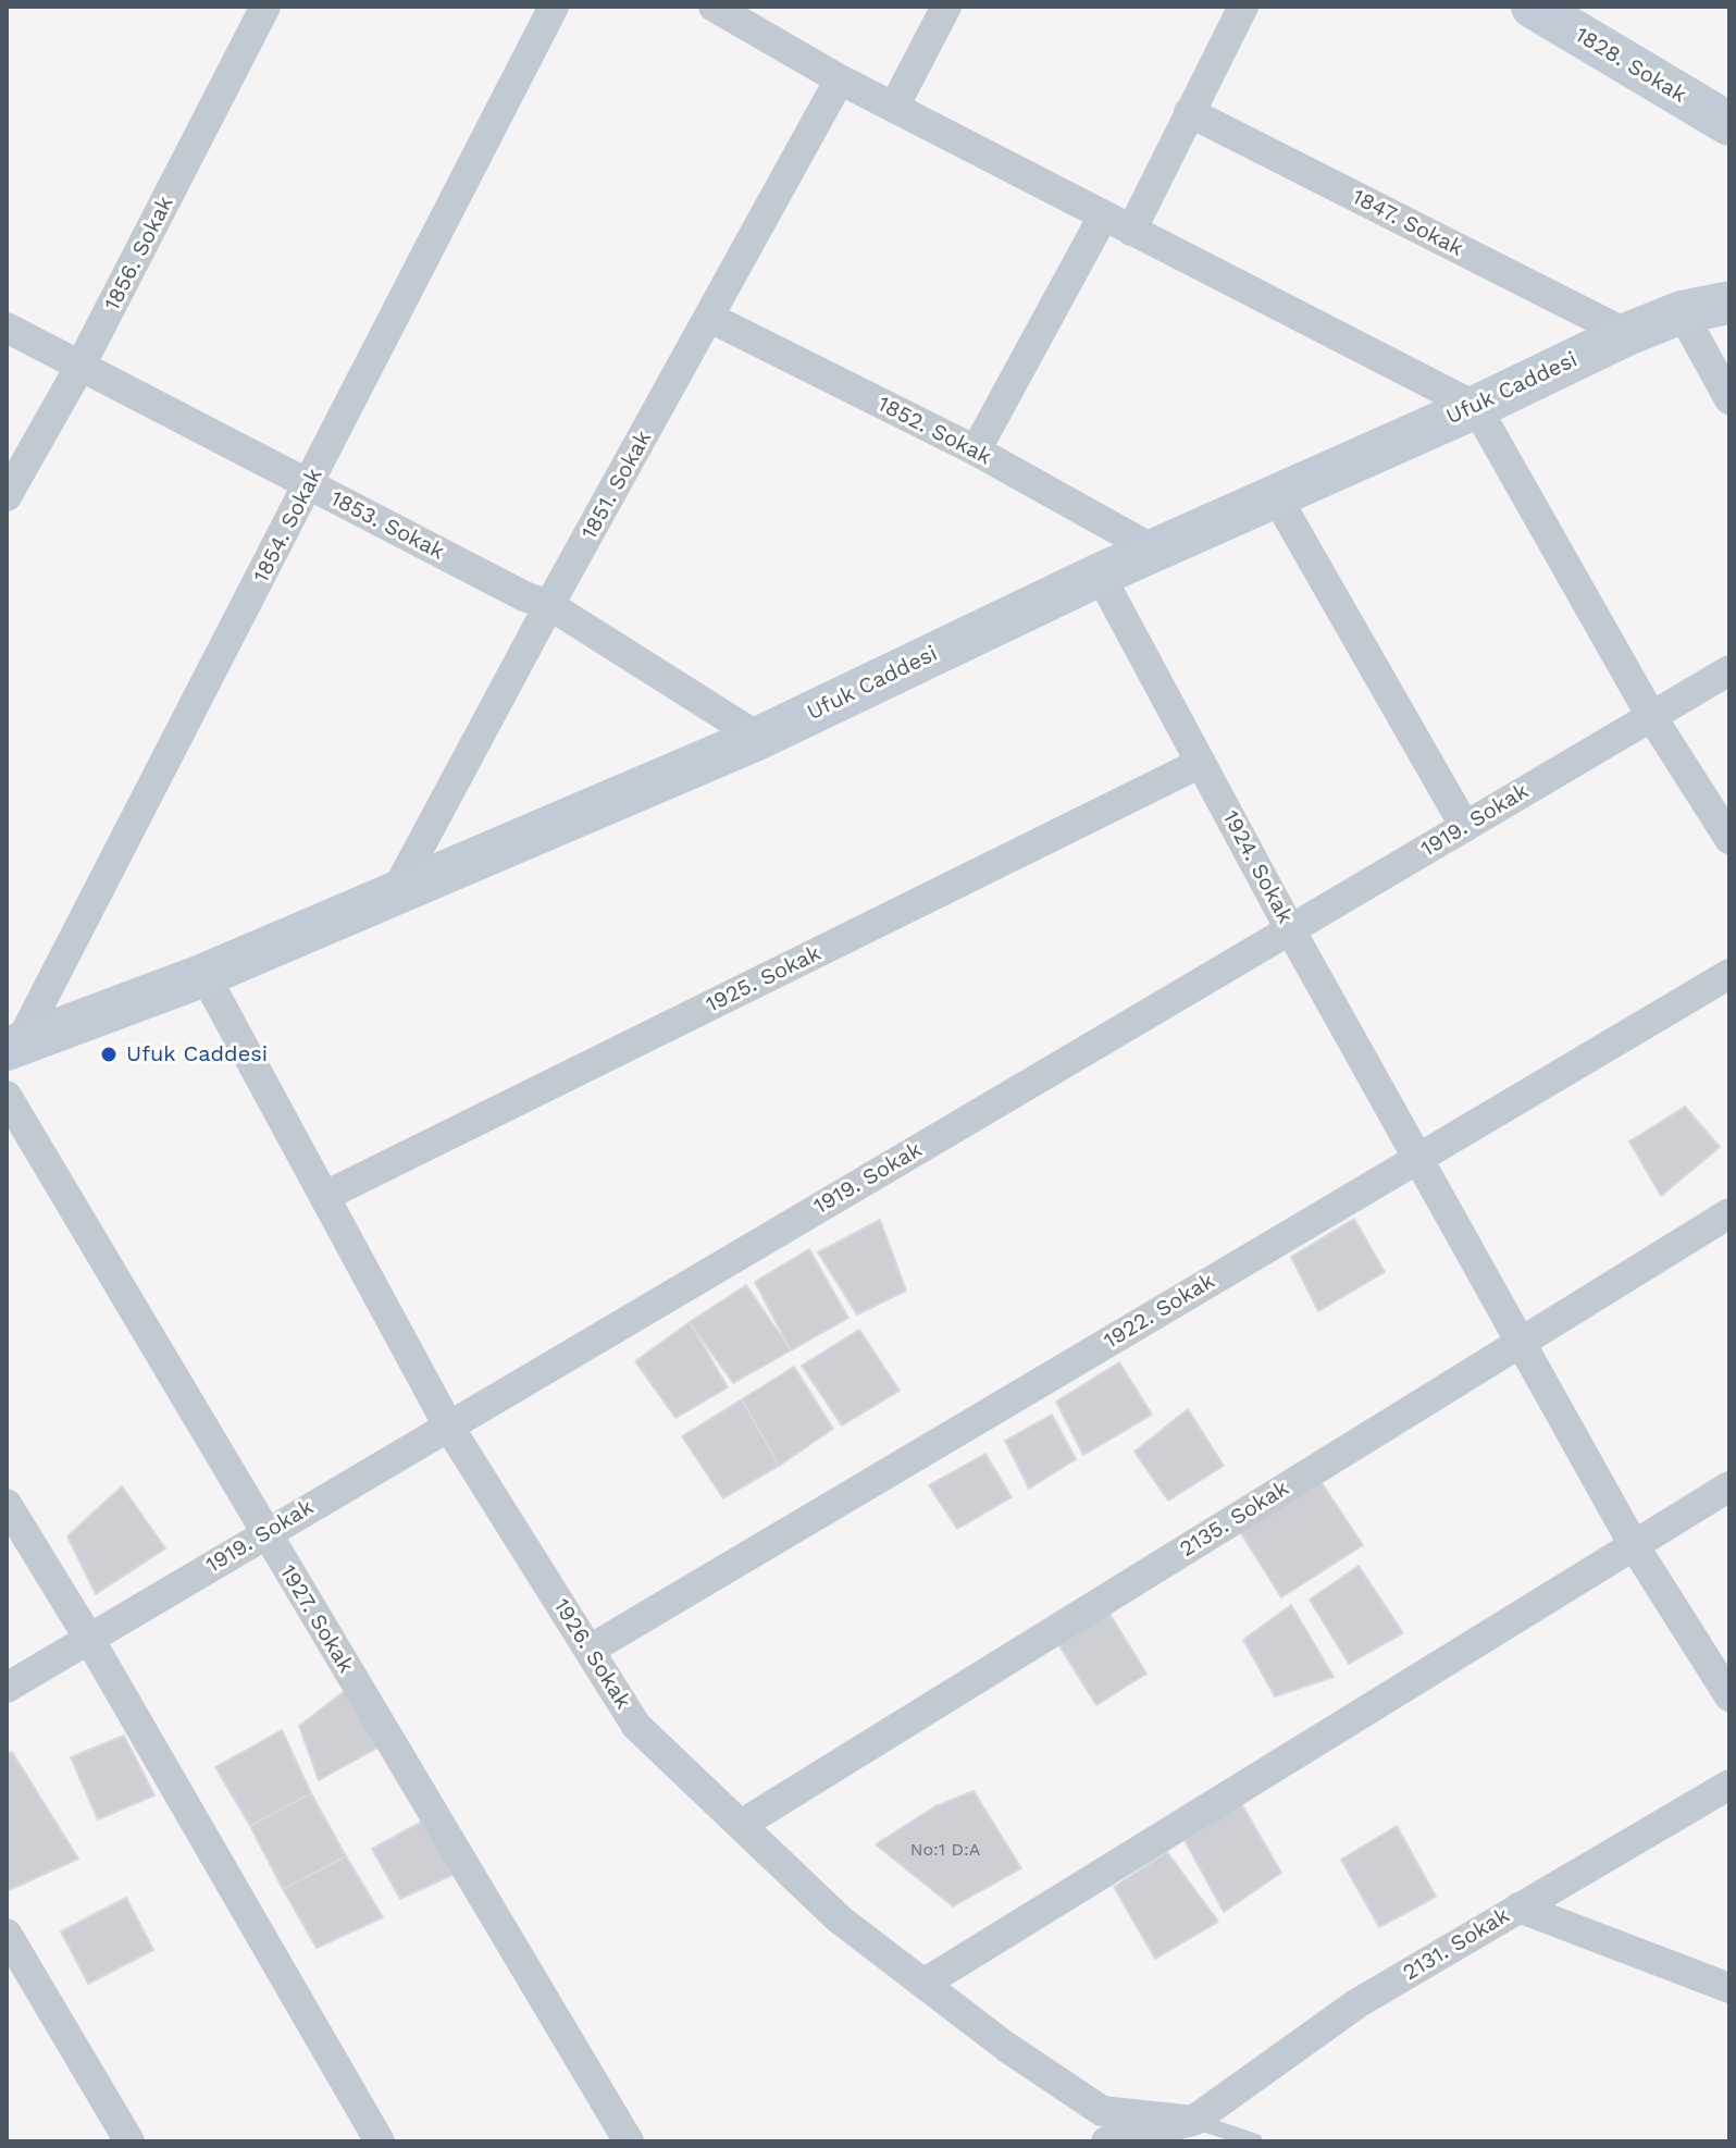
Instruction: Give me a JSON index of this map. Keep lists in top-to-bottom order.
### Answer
{
  "streets": {
    "main road": ["1828. Sokak", "Ufuk Caddesi"],
    "street": [
      "1847. Sokak",
      "1856. Sokak",
      "1852. Sokak",
      "1851. Sokak",
      "1854. Sokak",
      "1853. Sokak",
      "1919. Sokak",
      "1924. Sokak",
      "1925. Sokak",
      "1922. Sokak",
      "2135. Sokak",
      "1927. Sokak",
      "1926. Sokak",
      "2131. Sokak"
    ]
  },
  "crossings": [
    ["1847. Sokak", "Ufuk Caddesi"],
    ["1856. Sokak", "1853. Sokak"],
    ["Ufuk Caddesi", "1852. Sokak"],
    ["Ufuk Caddesi", "1851. Sokak"],
    ["Ufuk Caddesi", "1854. Sokak"],
    ["Ufuk Caddesi", "1853. Sokak"],
    ["Ufuk Caddesi", "1924. Sokak"],
    ["Ufuk Caddesi", "1926. Sokak"],
    ["1852. Sokak", "1851. Sokak"],
    ["1851. Sokak", "1853. Sokak"],
    ["1854. Sokak", "1853. Sokak"],
    ["1919. Sokak", "1924. Sokak"],
    ["1919. Sokak", "1927. Sokak"],
    ["1919. Sokak", "1926. Sokak"],
    ["1924. Sokak", "1925. Sokak"],
    ["1924. Sokak", "1922. Sokak"],
    ["1924. Sokak", "2135. Sokak"],
    ["1925. Sokak", "1926. Sokak"],
    ["1922. Sokak", "1926. Sokak"],
    ["2135. Sokak", "1926. Sokak"],
    ["1926. Sokak", "2131. Sokak"]
  ],
  "places": ["Ufuk Caddesi"],
  "house_numbers": ["No:1 D:A"]
}
